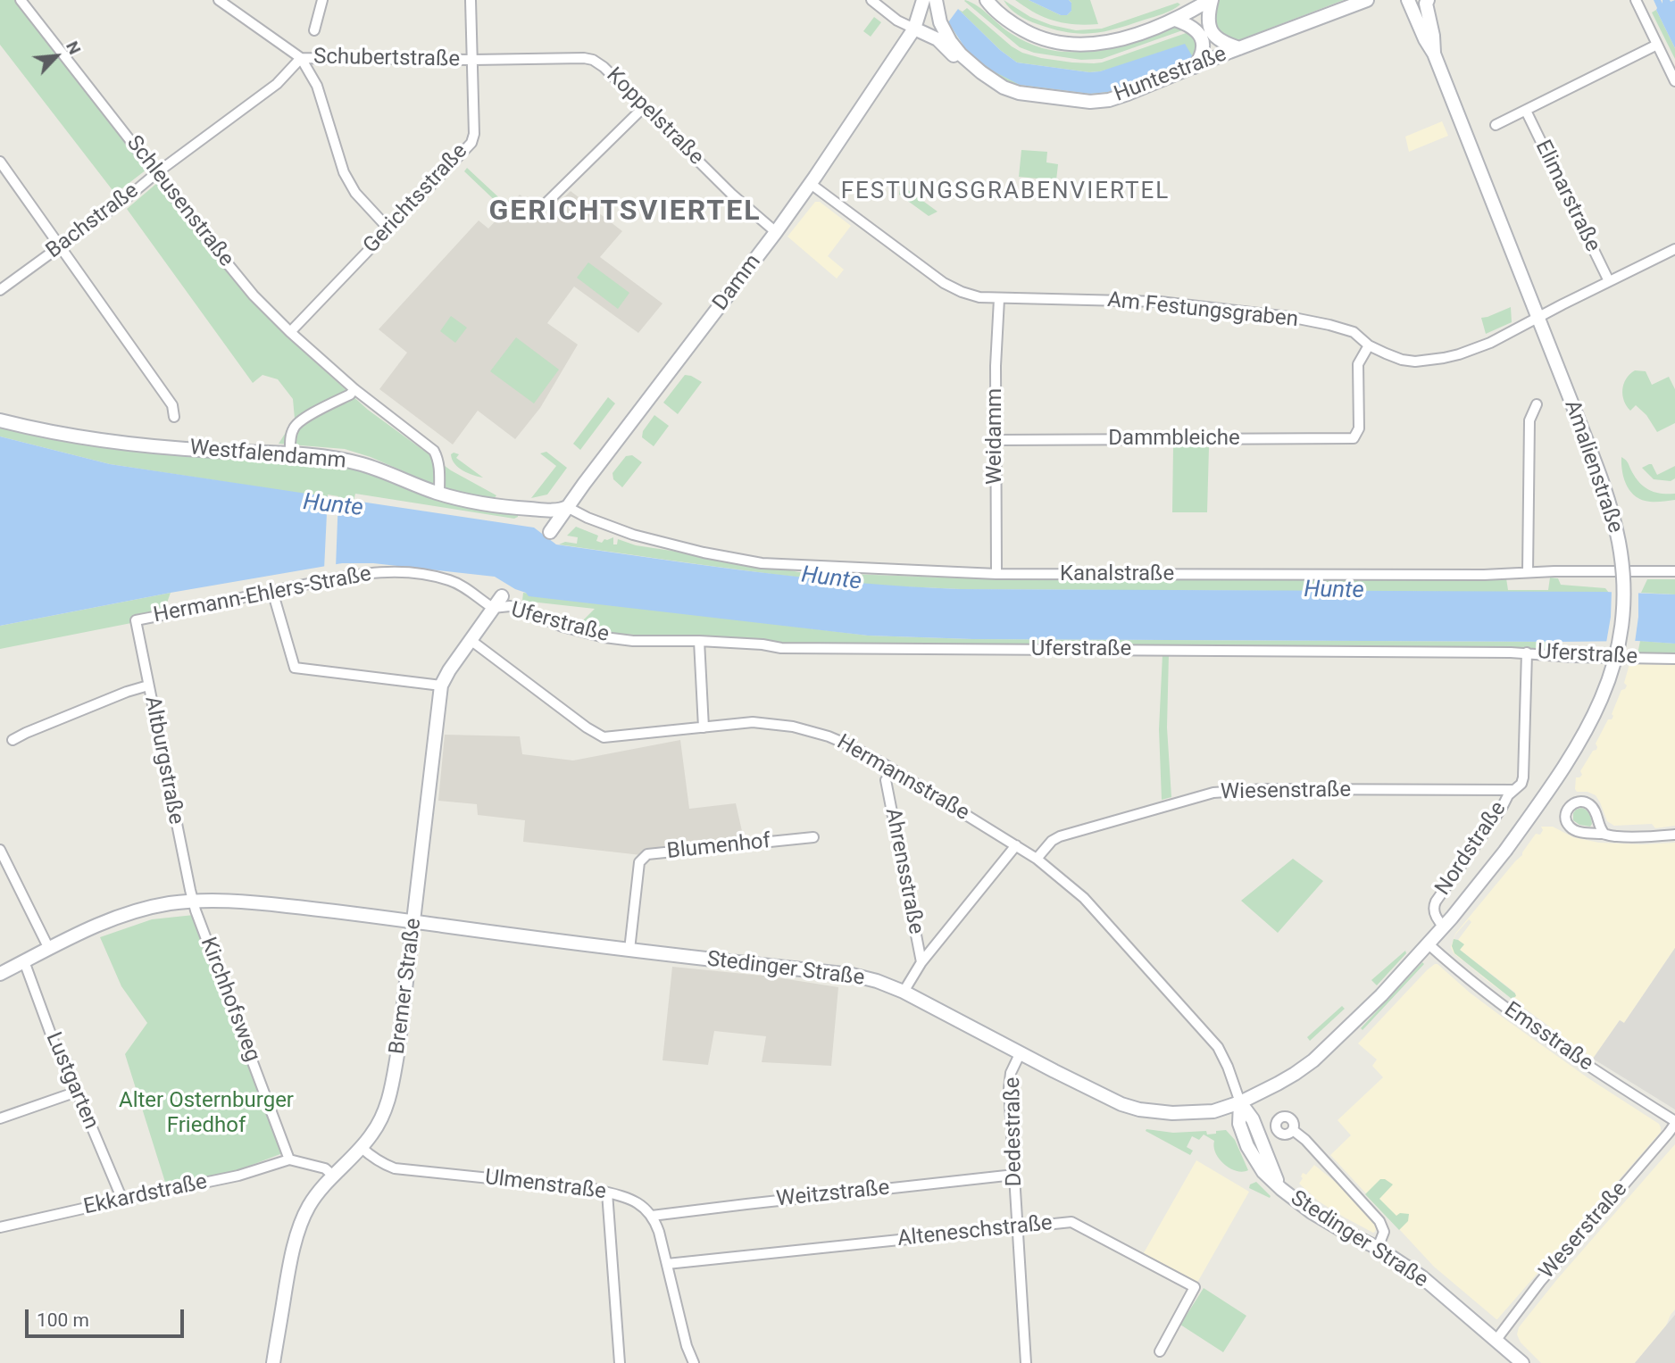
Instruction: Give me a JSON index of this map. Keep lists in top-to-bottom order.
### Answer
{
  "streets": {
    "street": [
      "Schubertstraße",
      "Huntestraße",
      "Koppelstraße",
      "Elimarstraße",
      "Gerichtsstraße",
      "Schleusenstraße",
      "Bachstraße",
      "Damm",
      "Am Festungsgraben",
      "Weidamm",
      "Dammbleiche",
      "Westfalendamm",
      "Amalienstraße",
      "Kanalstraße",
      "Hermann-Ehlers-Straße",
      "Uferstraße",
      "Altburgstraße",
      "Hermannstraße",
      "Wiesenstraße",
      "Blumenhof",
      "Nordstraße",
      "Ahrensstraße",
      "Stedinger Straße",
      "Bremer Straße",
      "Kirchhofsweg",
      "Emsstraße",
      "Lustgarten",
      "Dedestraße",
      "Ulmenstraße",
      "Weitzstraße",
      "Ekkardstraße",
      "Weserstraße",
      "Alteneschstraße"
    ]
  },
  "crossings": [
    ["Schubertstraße", "Koppelstraße"],
    ["Schubertstraße", "Gerichtsstraße"],
    ["Schubertstraße", "Bachstraße"],
    ["Huntestraße", "Damm"],
    ["Koppelstraße", "Gerichtsstraße"],
    ["Koppelstraße", "Damm"],
    ["Elimarstraße", "Am Festungsgraben"],
    ["Gerichtsstraße", "Schleusenstraße"],
    ["Schleusenstraße", "Bachstraße"],
    ["Schleusenstraße", "Westfalendamm"],
    ["Damm", "Am Festungsgraben"],
    ["Damm", "Westfalendamm"],
    ["Damm", "Kanalstraße"],
    ["Am Festungsgraben", "Weidamm"],
    ["Am Festungsgraben", "Dammbleiche"],
    ["Am Festungsgraben", "Amalienstraße"],
    ["Weidamm", "Dammbleiche"],
    ["Weidamm", "Kanalstraße"],
    ["Westfalendamm", "Kanalstraße"],
    ["Amalienstraße", "Nordstraße"],
    ["Hermann-Ehlers-Straße", "Uferstraße"],
    ["Hermann-Ehlers-Straße", "Altburgstraße"],
    ["Hermann-Ehlers-Straße", "Bremer Straße"],
    ["Uferstraße", "Nordstraße"],
    ["Uferstraße", "Bremer Straße"],
    ["Altburgstraße", "Stedinger Straße"],
    ["Altburgstraße", "Kirchhofsweg"],
    ["Hermannstraße", "Wiesenstraße"],
    ["Hermannstraße", "Nordstraße"],
    ["Hermannstraße", "Stedinger Straße"],
    ["Hermannstraße", "Bremer Straße"],
    ["Wiesenstraße", "Nordstraße"],
    ["Blumenhof", "Stedinger Straße"],
    ["Nordstraße", "Stedinger Straße"],
    ["Nordstraße", "Emsstraße"],
    ["Stedinger Straße", "Bremer Straße"],
    ["Stedinger Straße", "Kirchhofsweg"],
    ["Stedinger Straße", "Lustgarten"],
    ["Stedinger Straße", "Dedestraße"],
    ["Stedinger Straße", "Weserstraße"],
    ["Bremer Straße", "Ulmenstraße"],
    ["Kirchhofsweg", "Ekkardstraße"],
    ["Emsstraße", "Weserstraße"],
    ["Lustgarten", "Ekkardstraße"],
    ["Dedestraße", "Weitzstraße"],
    ["Dedestraße", "Alteneschstraße"],
    ["Ulmenstraße", "Weitzstraße"]
  ],
  "districts": ["FESTUNGSGRABENVIERTEL", "GERICHTSVIERTEL"],
  "water": ["Hunte"],
  "parks": ["Alter Osternburger Friedhof"],
  "scale_bar": "100 m",
  "north": "top right"
}
